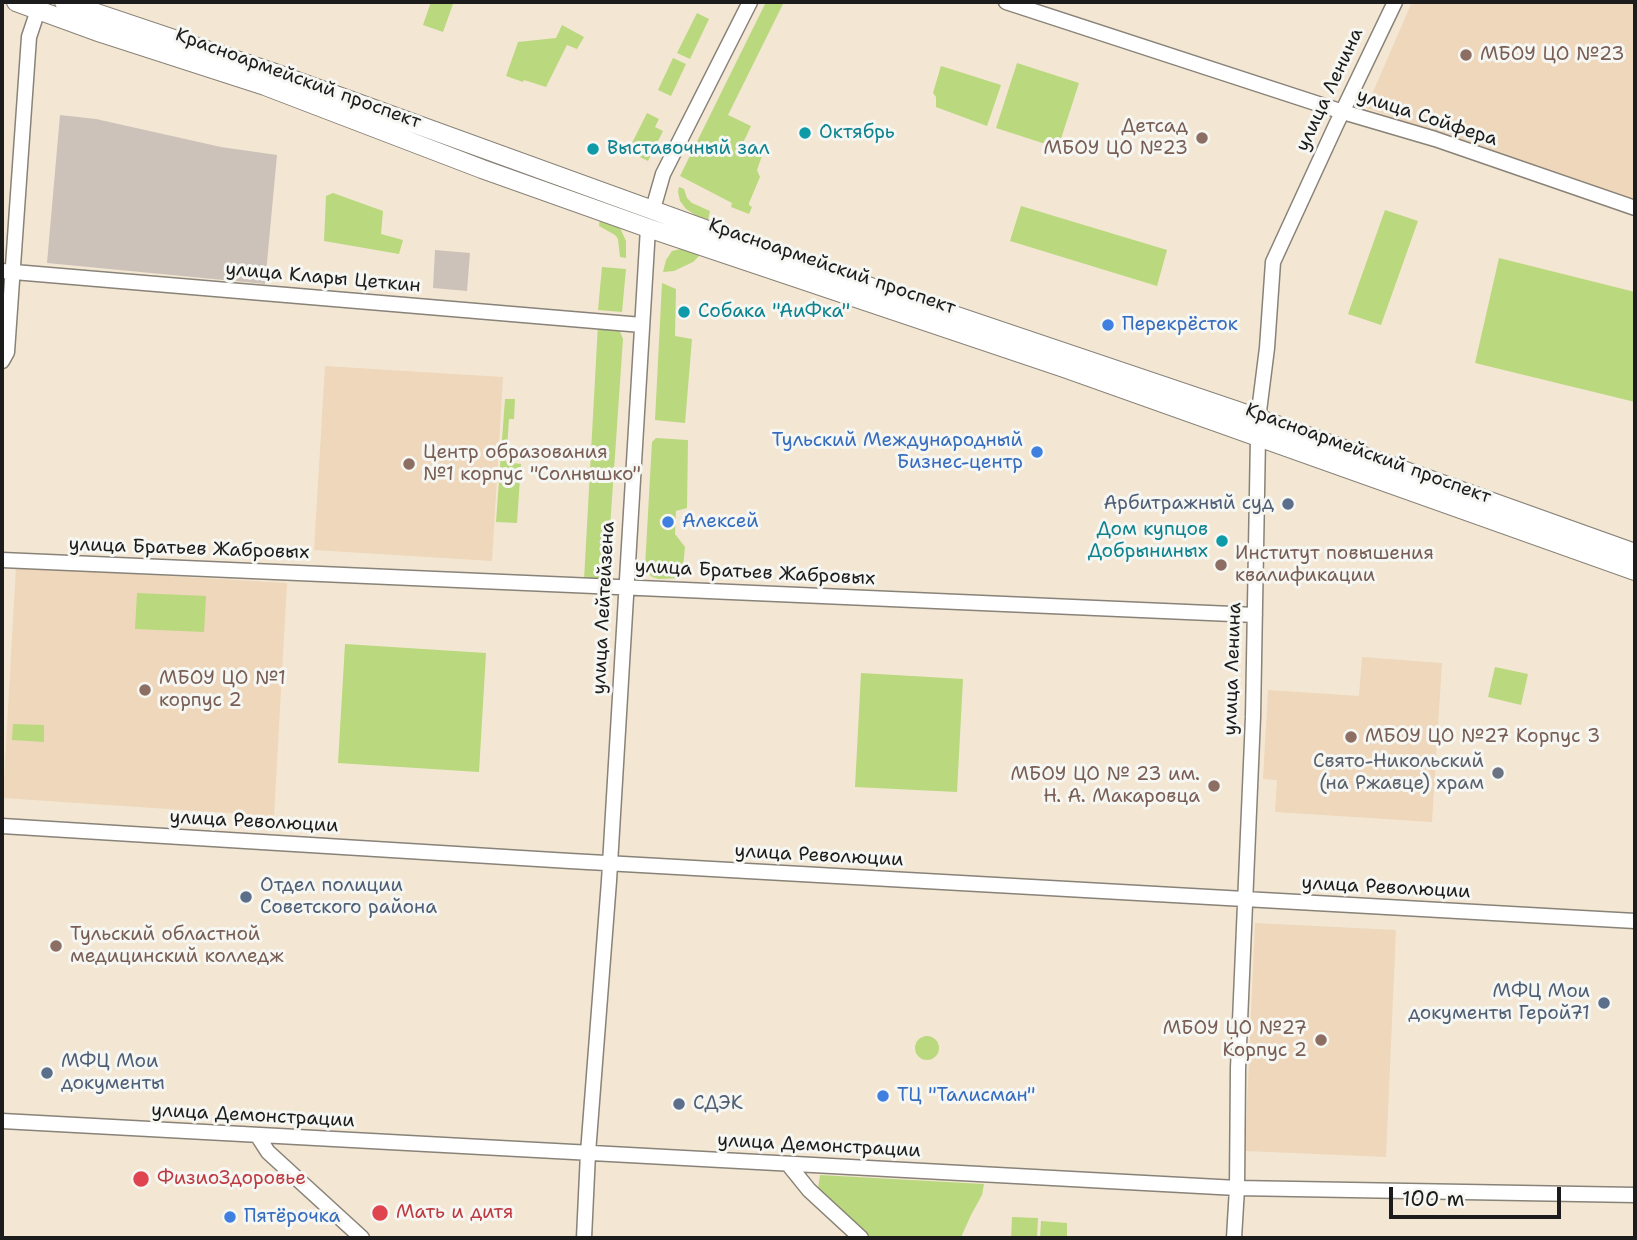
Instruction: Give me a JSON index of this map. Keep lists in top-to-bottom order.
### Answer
{
  "streets": {
    "main road": ["Красноармейский проспект", "улица Ленина", "улица Лейтейзена"],
    "street": [
      "улица Сойфера",
      "улица Клары Цеткин",
      "улица Братьев Жабровых",
      "улица Революции",
      "улица Демонстрации"
    ]
  },
  "crossings": [
    ["Красноармейский проспект", "улица Ленина"],
    ["Красноармейский проспект", "улица Лейтейзена"],
    ["улица Ленина", "улица Сойфера"],
    ["улица Ленина", "улица Братьев Жабровых"],
    ["улица Ленина", "улица Революции"],
    ["улица Ленина", "улица Демонстрации"],
    ["улица Клары Цеткин", "улица Лейтейзена"],
    ["улица Братьев Жабровых", "улица Лейтейзена"],
    ["улица Лейтейзена", "улица Революции"],
    ["улица Лейтейзена", "улица Демонстрации"]
  ],
  "places": [
    "МБОУ ЦО №23",
    "Октябрь",
    "Детсад МБОУ ЦО №23",
    "Выставочный зал",
    "Собака \"АиФка\"",
    "Перекрёсток",
    "Тульский Международный Бизнес-центр",
    "Центр образования №1 корпус \"Солнышко\"",
    "Арбитражный суд",
    "Алексей",
    "Дом купцов Добрыниных",
    "Институт повышения квалификации",
    "МБОУ ЦО №1 корпус 2",
    "МБОУ ЦО №27 Корпус 3",
    "Свято-Никольский (на Ржавце) храм",
    "МБОУ ЦО № 23 им. Н. А. Макаровца",
    "Отдел полиции Советского района",
    "Тульский областной медицинский колледж",
    "МФЦ Мои документы Герой71",
    "МБОУ ЦО №27 Корпус 2",
    "МФЦ Мои документы",
    "ТЦ \"Талисман\"",
    "СДЭК",
    "ФизиоЗдоровье",
    "Мать и дитя",
    "Пятёрочка"
  ],
  "scale_bar": "100 m"
}
